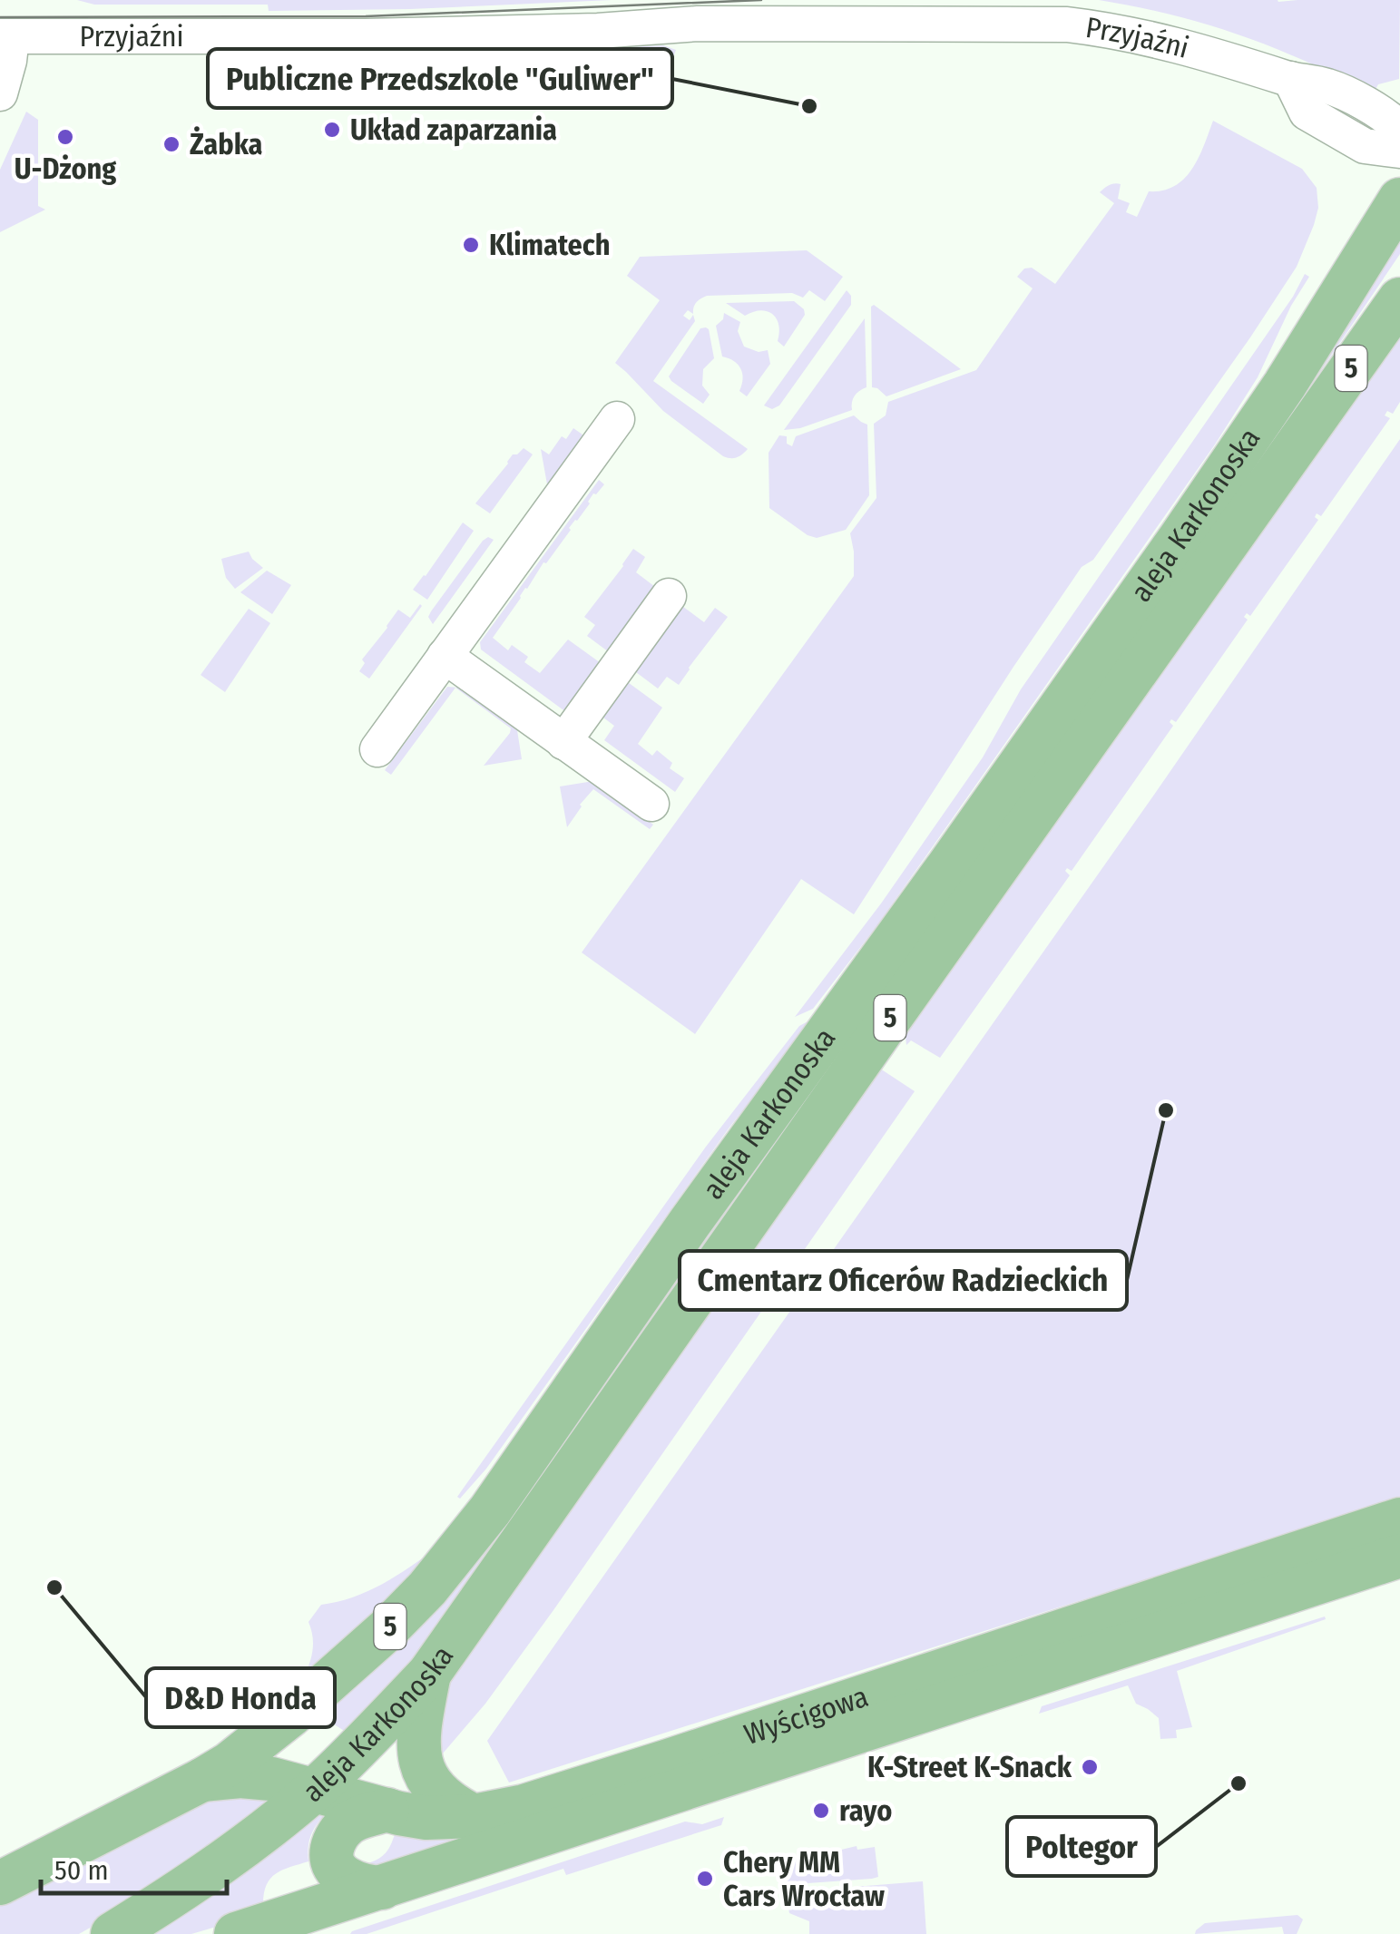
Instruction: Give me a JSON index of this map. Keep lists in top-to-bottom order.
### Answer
{
  "streets": {
    "main road": ["5", "aleja Karkonoska", "Wyścigowa"],
    "street": ["Przyjaźni"]
  },
  "crossings": [
    ["aleja Karkonoska", "Wyścigowa"]
  ],
  "places": [
    "Publiczne Przedszkole \"Guliwer\"",
    "Układ zaparzania",
    "U-Dżong",
    "Żabka",
    "Klimatech",
    "Cmentarz Oficerów Radzieckich",
    "D&D Honda",
    "K-Street K-Snack",
    "Poltegor",
    "rayo",
    "Chery MM Cars Wrocław"
  ],
  "scale_bar": "50 m"
}
